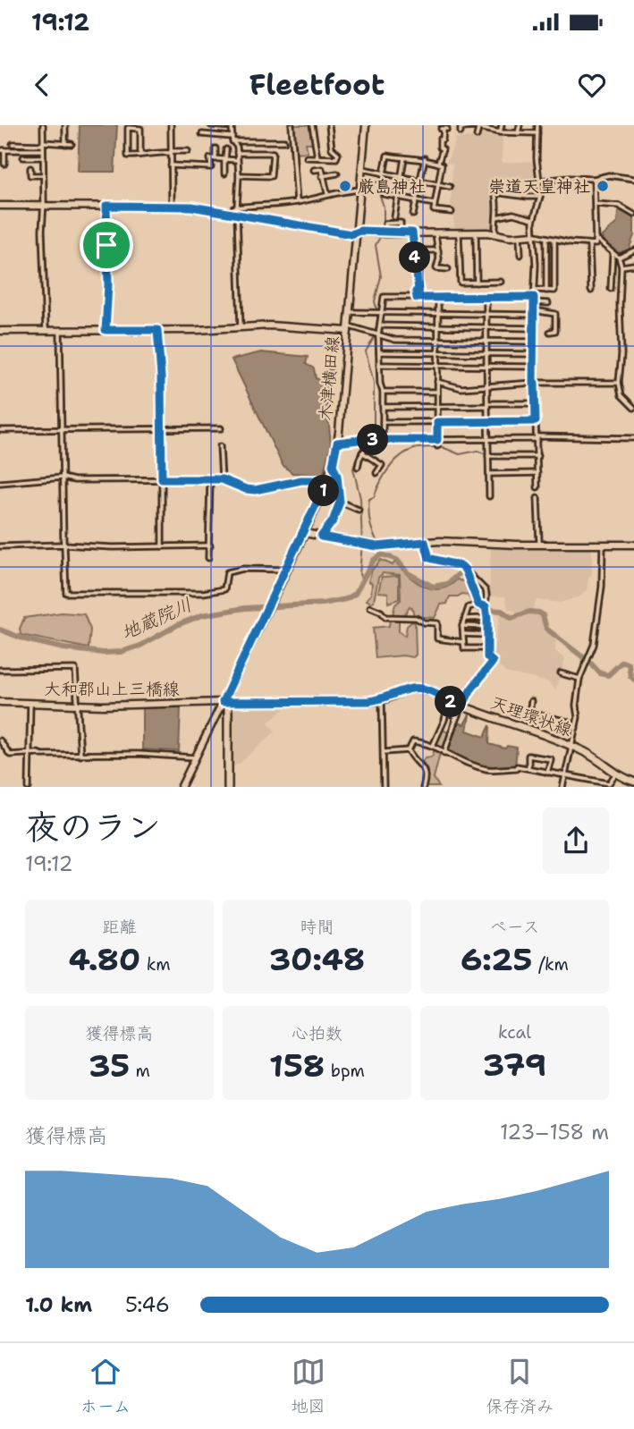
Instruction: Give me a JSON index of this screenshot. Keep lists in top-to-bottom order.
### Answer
{
  "streets": {
    "main road": ["天理環状線"],
    "street": ["木津横田線", "大和郡山上三橋線"]
  },
  "crossings": [
    ["木津横田線", "大和郡山上三橋線"],
    ["木津横田線", "天理環状線"],
    ["大和郡山上三橋線", "天理環状線"]
  ],
  "water": ["地蔵院川"],
  "places": ["厳島神社", "崇道天皇神社"],
  "page": {
    "status": "19:12",
    "header": "Fleetfoot",
    "pins": [
      "4",
      "3",
      "1",
      "2"
    ],
    "heading": ["夜のラン", "19:12"],
    "stats": [
      ["距離", "4.80 km"],
      ["時間", "30:48"],
      ["ペース", "6:25 /km"],
      ["獲得標高", "35 m"],
      ["心拍数", "158 bpm"],
      ["kcal", "379"]
    ],
    "chart": ["獲得標高", "123–158 m"],
    "list": [
      {
        "name": "1.0 km",
        "note": "5:46"
      }
    ],
    "tabs": ["ホーム", "地図", "保存済み"]
  }
}
